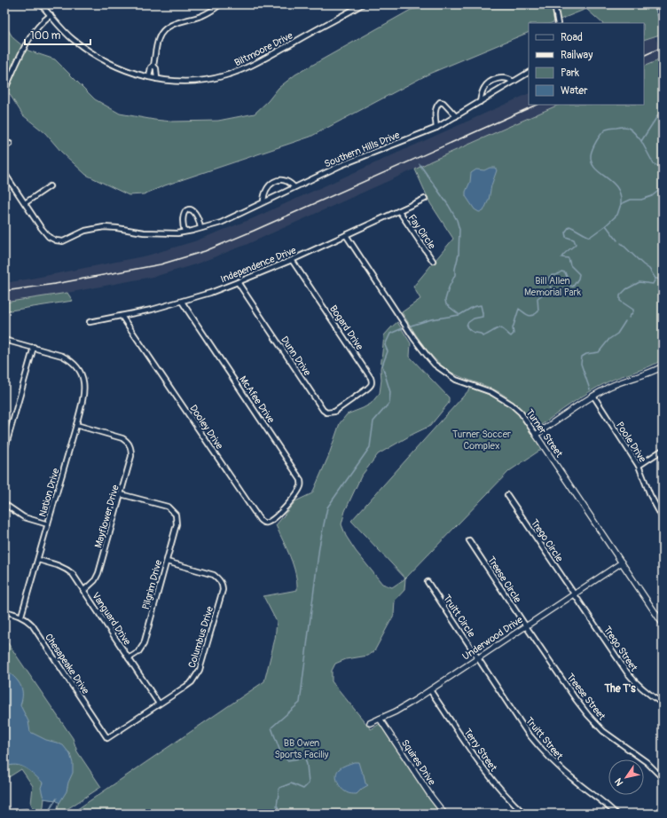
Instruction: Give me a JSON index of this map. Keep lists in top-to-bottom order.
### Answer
{
  "streets": {
    "street": [
      "Biltmoore Drive",
      "Southern Hills Drive",
      "Fay Circle",
      "Independence Drive",
      "Bogard Drive",
      "Dunn Drive",
      "McAfee Drive",
      "Dooley Drive",
      "Turner Street",
      "Poole Drive",
      "Nation Drive",
      "Mayflower Drive",
      "Trego Circle",
      "Treese Circle",
      "Pilgrim Drive",
      "Truitt Circle",
      "Vanguard Drive",
      "Columbus Drive",
      "Underwood Drive",
      "Trego Street",
      "Chesapeake Drive",
      "Treese Street",
      "Truitt Street",
      "Terry Street",
      "Squires Drive"
    ]
  },
  "crossings": [
    ["Fay Circle", "Independence Drive"],
    ["Independence Drive", "Bogard Drive"],
    ["Independence Drive", "Dunn Drive"],
    ["Independence Drive", "McAfee Drive"],
    ["Independence Drive", "Dooley Drive"],
    ["Independence Drive", "Turner Street"],
    ["Bogard Drive", "Dunn Drive"],
    ["McAfee Drive", "Dooley Drive"],
    ["Turner Street", "Underwood Drive"],
    ["Nation Drive", "Mayflower Drive"],
    ["Nation Drive", "Vanguard Drive"],
    ["Nation Drive", "Chesapeake Drive"],
    ["Mayflower Drive", "Pilgrim Drive"],
    ["Mayflower Drive", "Vanguard Drive"],
    ["Trego Circle", "Underwood Drive"],
    ["Trego Circle", "Trego Street"],
    ["Treese Circle", "Underwood Drive"],
    ["Treese Circle", "Treese Street"],
    ["Pilgrim Drive", "Vanguard Drive"],
    ["Pilgrim Drive", "Columbus Drive"],
    ["Truitt Circle", "Underwood Drive"],
    ["Truitt Circle", "Truitt Street"],
    ["Vanguard Drive", "Columbus Drive"],
    ["Columbus Drive", "Chesapeake Drive"],
    ["Underwood Drive", "Trego Street"],
    ["Underwood Drive", "Treese Street"],
    ["Underwood Drive", "Truitt Street"],
    ["Underwood Drive", "Terry Street"],
    ["Underwood Drive", "Squires Drive"]
  ],
  "districts": ["The T's"],
  "parks": ["Bill Allen Memorial Park", "Turner Soccer Complex", "BB Owen Sports Faciliy"],
  "legend": [
    "Road",
    "Railway",
    "Park",
    "Water"
  ],
  "scale_bar": "100 m",
  "north": "bottom left"
}
